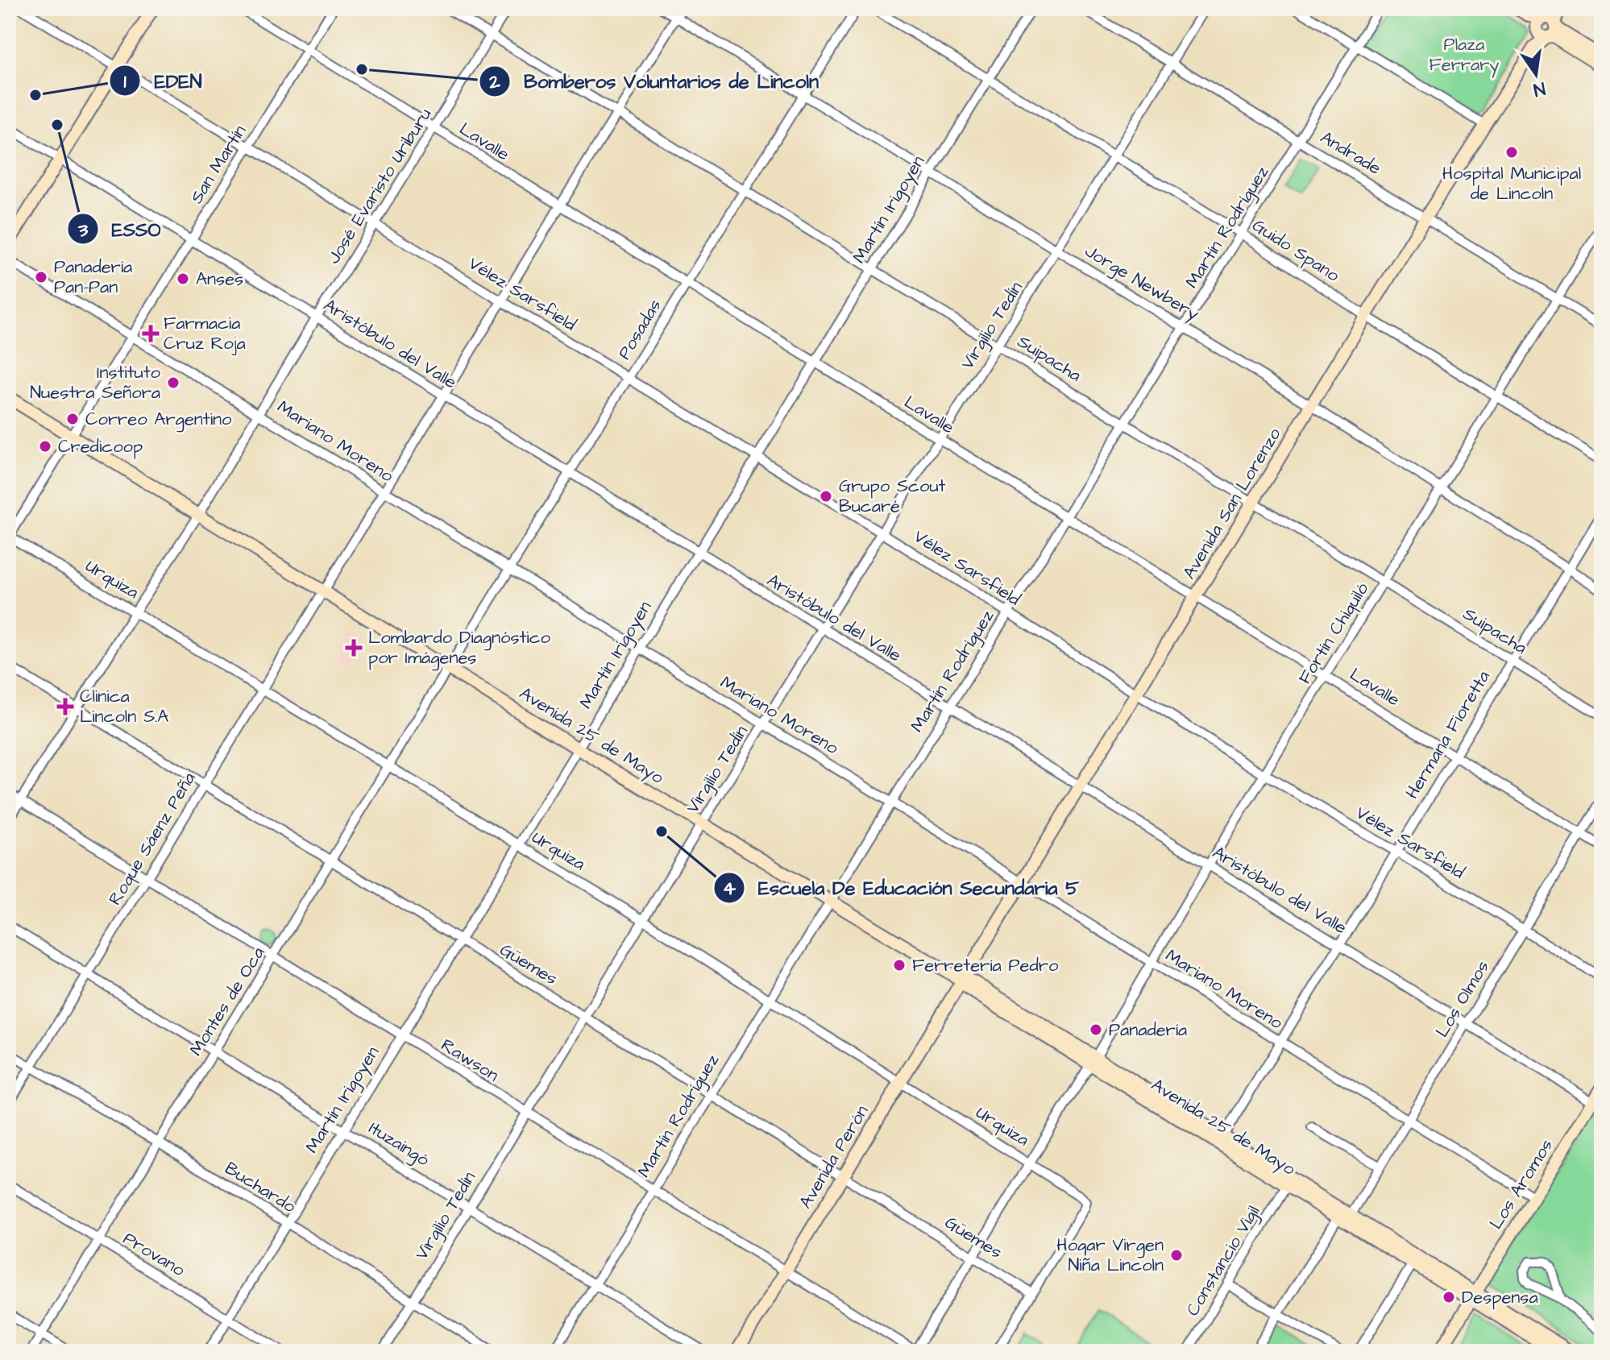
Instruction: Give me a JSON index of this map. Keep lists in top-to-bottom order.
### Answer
{
  "streets": {
    "main road": [
      "Avenida San Lorenzo",
      "Avenida 25 de Mayo",
      "Avenida Perón",
      "Los Aromos"
    ],
    "street": [
      "Lavalle",
      "Andrade",
      "San Martín",
      "José Evaristo Uriburu",
      "Martín Irigoyen",
      "Martín Rodríguez",
      "Guido Spano",
      "Jorge Newbery",
      "Vélez Sarsfield",
      "Virgilio Tedín",
      "Posadas",
      "Aristóbulo del Valle",
      "Suipacha",
      "Mariano Moreno",
      "Urquiza",
      "Fortín Chiquiló",
      "Hermana Fioretta",
      "Roque Sáenz Peña",
      "Güemes",
      "Los Olmos",
      "Montes de Oca",
      "Rawson",
      "Ituzaingó",
      "Buchardo",
      "Provano",
      "Constancio Vigil"
    ]
  },
  "crossings": [
    ["Lavalle", "San Martín"],
    ["Lavalle", "José Evaristo Uriburu"],
    ["Lavalle", "Martín Irigoyen"],
    ["Lavalle", "Martín Rodríguez"],
    ["Lavalle", "Virgilio Tedín"],
    ["Lavalle", "Posadas"],
    ["Lavalle", "Avenida San Lorenzo"],
    ["Lavalle", "Fortín Chiquiló"],
    ["Lavalle", "Hermana Fioretta"],
    ["Lavalle", "Roque Sáenz Peña"],
    ["Lavalle", "Los Olmos"],
    ["Andrade", "Martín Rodríguez"],
    ["Andrade", "Virgilio Tedín"],
    ["Andrade", "Avenida San Lorenzo"],
    ["Andrade", "Fortín Chiquiló"],
    ["San Martín", "Vélez Sarsfield"],
    ["San Martín", "Aristóbulo del Valle"],
    ["San Martín", "Mariano Moreno"],
    ["San Martín", "Urquiza"],
    ["San Martín", "Avenida 25 de Mayo"],
    ["José Evaristo Uriburu", "Vélez Sarsfield"],
    ["José Evaristo Uriburu", "Aristóbulo del Valle"],
    ["José Evaristo Uriburu", "Suipacha"],
    ["José Evaristo Uriburu", "Mariano Moreno"],
    ["José Evaristo Uriburu", "Urquiza"],
    ["José Evaristo Uriburu", "Avenida 25 de Mayo"],
    ["José Evaristo Uriburu", "Güemes"],
    ["José Evaristo Uriburu", "Rawson"],
    ["Martín Irigoyen", "Guido Spano"],
    ["Martín Irigoyen", "Jorge Newbery"],
    ["Martín Irigoyen", "Vélez Sarsfield"],
    ["Martín Irigoyen", "Aristóbulo del Valle"],
    ["Martín Irigoyen", "Suipacha"],
    ["Martín Irigoyen", "Mariano Moreno"],
    ["Martín Irigoyen", "Urquiza"],
    ["Martín Irigoyen", "Avenida 25 de Mayo"],
    ["Martín Irigoyen", "Güemes"],
    ["Martín Irigoyen", "Rawson"],
    ["Martín Irigoyen", "Ituzaingó"],
    ["Martín Irigoyen", "Buchardo"],
    ["Martín Irigoyen", "Provano"],
    ["Martín Rodríguez", "Guido Spano"],
    ["Martín Rodríguez", "Jorge Newbery"],
    ["Martín Rodríguez", "Vélez Sarsfield"],
    ["Martín Rodríguez", "Aristóbulo del Valle"],
    ["Martín Rodríguez", "Suipacha"],
    ["Martín Rodríguez", "Mariano Moreno"],
    ["Martín Rodríguez", "Urquiza"],
    ["Martín Rodríguez", "Avenida 25 de Mayo"],
    ["Martín Rodríguez", "Güemes"],
    ["Martín Rodríguez", "Rawson"],
    ["Martín Rodríguez", "Ituzaingó"],
    ["Guido Spano", "Virgilio Tedín"],
    ["Guido Spano", "Avenida San Lorenzo"],
    ["Guido Spano", "Fortín Chiquiló"],
    ["Jorge Newbery", "Virgilio Tedín"],
    ["Jorge Newbery", "Posadas"],
    ["Jorge Newbery", "Avenida San Lorenzo"],
    ["Jorge Newbery", "Fortín Chiquiló"],
    ["Jorge Newbery", "Hermana Fioretta"],
    ["Jorge Newbery", "Roque Sáenz Peña"],
    ["Vélez Sarsfield", "Virgilio Tedín"],
    ["Vélez Sarsfield", "Posadas"],
    ["Vélez Sarsfield", "Avenida San Lorenzo"],
    ["Vélez Sarsfield", "Fortín Chiquiló"],
    ["Vélez Sarsfield", "Hermana Fioretta"],
    ["Vélez Sarsfield", "Roque Sáenz Peña"],
    ["Vélez Sarsfield", "Los Olmos"],
    ["Virgilio Tedín", "Aristóbulo del Valle"],
    ["Virgilio Tedín", "Suipacha"],
    ["Virgilio Tedín", "Mariano Moreno"],
    ["Virgilio Tedín", "Urquiza"],
    ["Virgilio Tedín", "Avenida 25 de Mayo"],
    ["Virgilio Tedín", "Güemes"],
    ["Virgilio Tedín", "Rawson"],
    ["Virgilio Tedín", "Ituzaingó"],
    ["Virgilio Tedín", "Buchardo"],
    ["Posadas", "Aristóbulo del Valle"],
    ["Posadas", "Suipacha"],
    ["Posadas", "Mariano Moreno"],
    ["Posadas", "Avenida 25 de Mayo"],
    ["Posadas", "Montes de Oca"],
    ["Aristóbulo del Valle", "Avenida San Lorenzo"],
    ["Aristóbulo del Valle", "Fortín Chiquiló"],
    ["Aristóbulo del Valle", "Hermana Fioretta"],
    ["Aristóbulo del Valle", "Roque Sáenz Peña"],
    ["Aristóbulo del Valle", "Los Olmos"],
    ["Aristóbulo del Valle", "Los Aromos"],
    ["Suipacha", "Avenida San Lorenzo"],
    ["Suipacha", "Fortín Chiquiló"],
    ["Suipacha", "Hermana Fioretta"],
    ["Suipacha", "Roque Sáenz Peña"],
    ["Mariano Moreno", "Avenida San Lorenzo"],
    ["Mariano Moreno", "Fortín Chiquiló"],
    ["Mariano Moreno", "Hermana Fioretta"],
    ["Mariano Moreno", "Roque Sáenz Peña"],
    ["Mariano Moreno", "Los Olmos"],
    ["Mariano Moreno", "Los Aromos"],
    ["Avenida San Lorenzo", "Avenida 25 de Mayo"],
    ["Avenida San Lorenzo", "Avenida Perón"],
    ["Urquiza", "Fortín Chiquiló"],
    ["Urquiza", "Roque Sáenz Peña"],
    ["Urquiza", "Güemes"],
    ["Urquiza", "Montes de Oca"],
    ["Urquiza", "Avenida Perón"],
    ["Fortín Chiquiló", "Avenida 25 de Mayo"],
    ["Fortín Chiquiló", "Güemes"],
    ["Fortín Chiquiló", "Rawson"],
    ["Hermana Fioretta", "Avenida 25 de Mayo"],
    ["Avenida 25 de Mayo", "Roque Sáenz Peña"],
    ["Avenida 25 de Mayo", "Los Olmos"],
    ["Avenida 25 de Mayo", "Montes de Oca"],
    ["Avenida 25 de Mayo", "Avenida Perón"],
    ["Avenida 25 de Mayo", "Los Aromos"],
    ["Avenida 25 de Mayo", "Constancio Vigil"],
    ["Roque Sáenz Peña", "Güemes"],
    ["Roque Sáenz Peña", "Rawson"],
    ["Roque Sáenz Peña", "Ituzaingó"],
    ["Roque Sáenz Peña", "Buchardo"],
    ["Güemes", "Montes de Oca"],
    ["Güemes", "Avenida Perón"],
    ["Montes de Oca", "Rawson"],
    ["Montes de Oca", "Ituzaingó"],
    ["Montes de Oca", "Buchardo"],
    ["Montes de Oca", "Provano"],
    ["Rawson", "Avenida Perón"]
  ],
  "parks": ["Plaza Ferrary"],
  "places": {
    "other": [
      "Bomberos Voluntarios de Lincoln",
      "EDEN",
      "ESSO",
      "Hospital Municipal de Lincoln",
      "Panadería Pan-Pan",
      "Anses",
      "Instituto Nuestra Señora",
      "Correo Argentino",
      "Credicoop",
      "Grupo Scout Bucaré",
      "Escuela De Educación Secundaria 5",
      "Ferretería Pedro",
      "Panadería",
      "Hogar Virgen Niña Lincoln",
      "Despensa"
    ],
    "health": ["Farmacia Cruz Roja", "Lombardo Diagnóstico por Imágenes", "Clinica Lincoln S.A"]
  },
  "north": "bottom"
}
